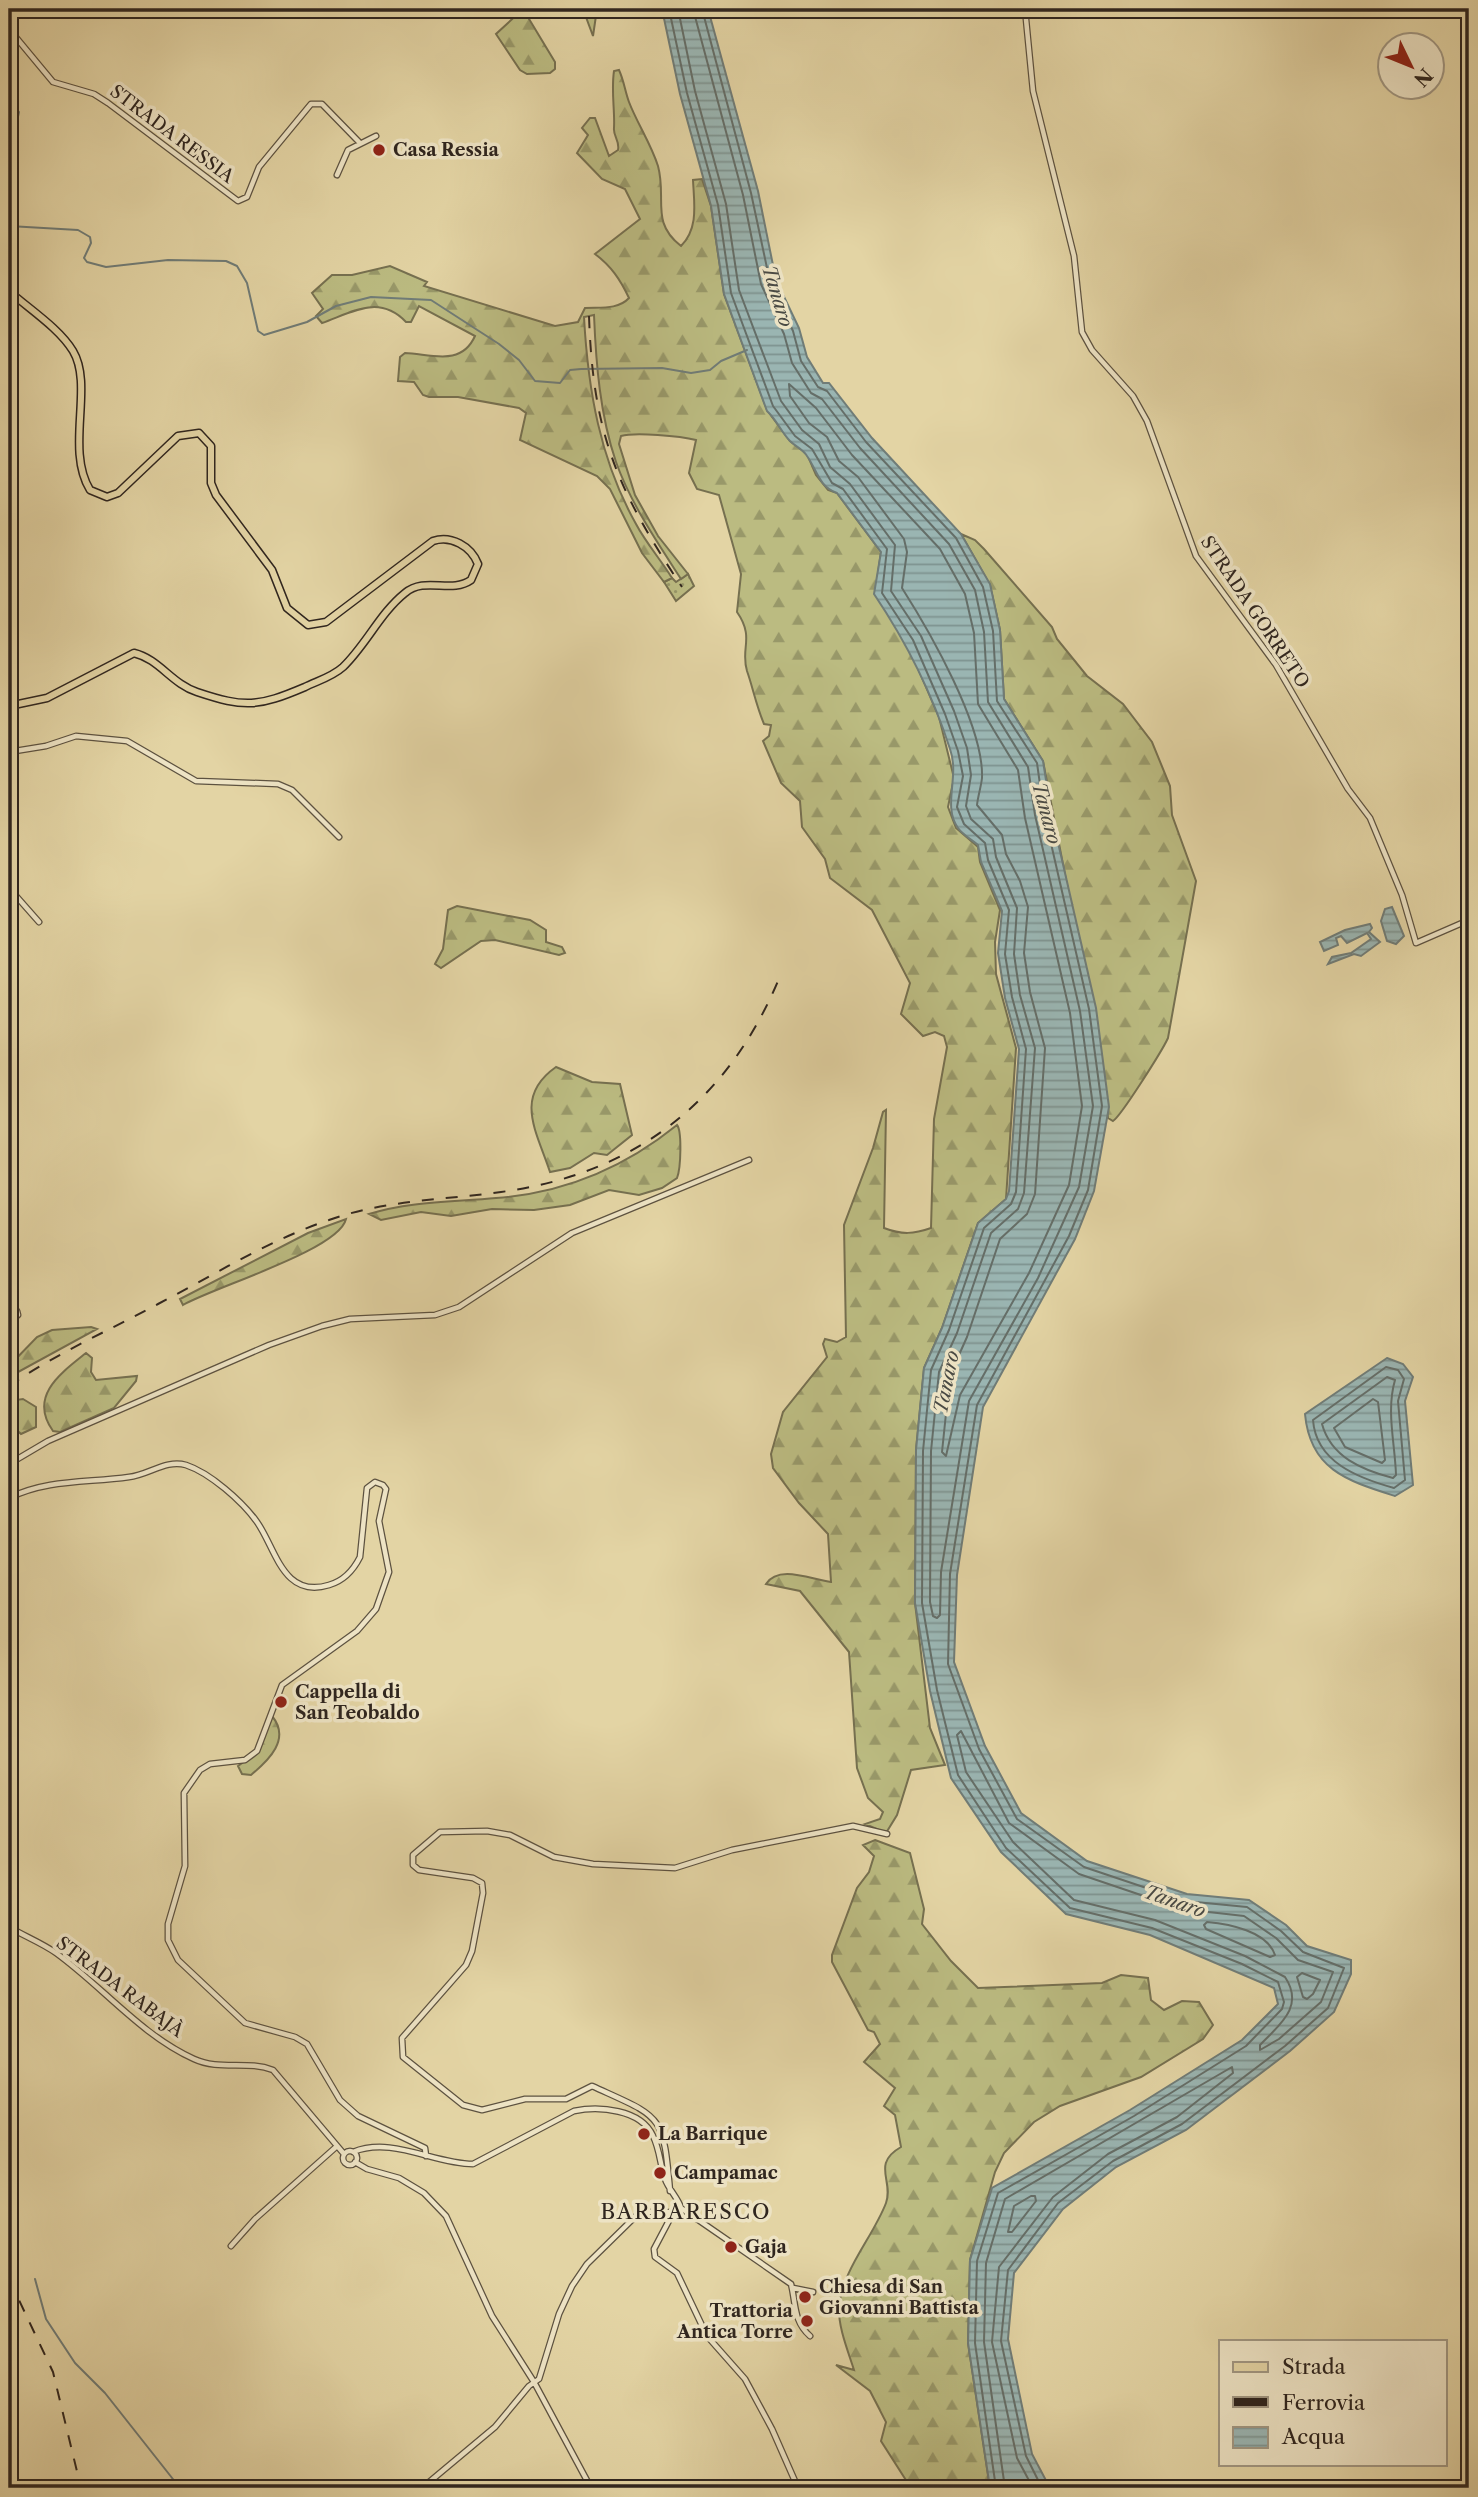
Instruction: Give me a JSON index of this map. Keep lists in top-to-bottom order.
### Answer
{
  "streets": {
    "street": ["STRADA RESSIA", "STRADA GORRETO", "STRADA RABAJÀ"]
  },
  "districts": ["BARBARESCO"],
  "water": ["Tanaro"],
  "places": [
    "Casa Ressia",
    "Cappella di San Teobaldo",
    "La Barrique",
    "Campamac",
    "Gaja",
    "Chiesa di San Giovanni Battista",
    "Trattoria Antica Torre"
  ],
  "legend": ["Strada", "Ferrovia", "Acqua"],
  "north": "bottom right"
}
